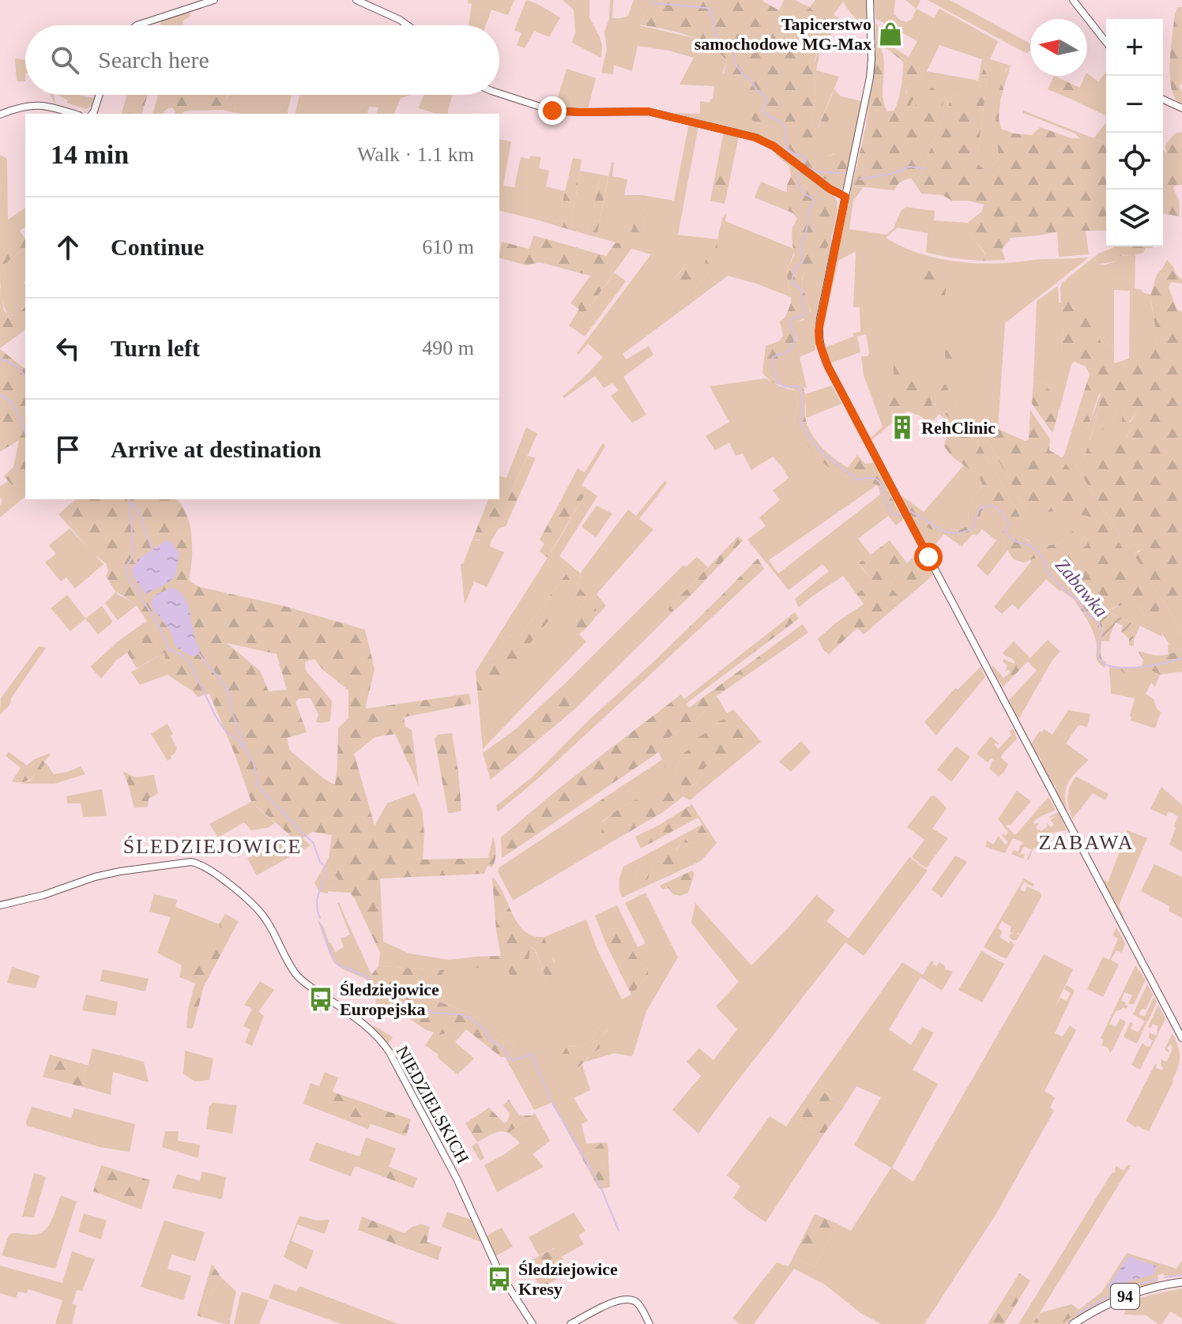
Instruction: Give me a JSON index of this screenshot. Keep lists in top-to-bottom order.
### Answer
{
  "streets": {
    "main road": ["94"],
    "street": ["NIEDZIELSKICH"]
  },
  "districts": ["ZABAWA", "ŚLEDZIEJOWICE"],
  "water": ["Zabawka"],
  "places": {
    "shop": ["Tapicerstwo samochodowe MG-Max"],
    "building": ["RehClinic"],
    "bus stop": ["Śledziejowice Europejska", "Śledziejowice Kresy"]
  },
  "north": "left",
  "page": {
    "map_buttons": ["+", "−"],
    "search": "Search here",
    "heading": ["14 min", "Walk · 1.1 km"],
    "list": [
      ["Continue", "610 m"],
      ["Turn left", "490 m"],
      "Arrive at destination"
    ]
  }
}
